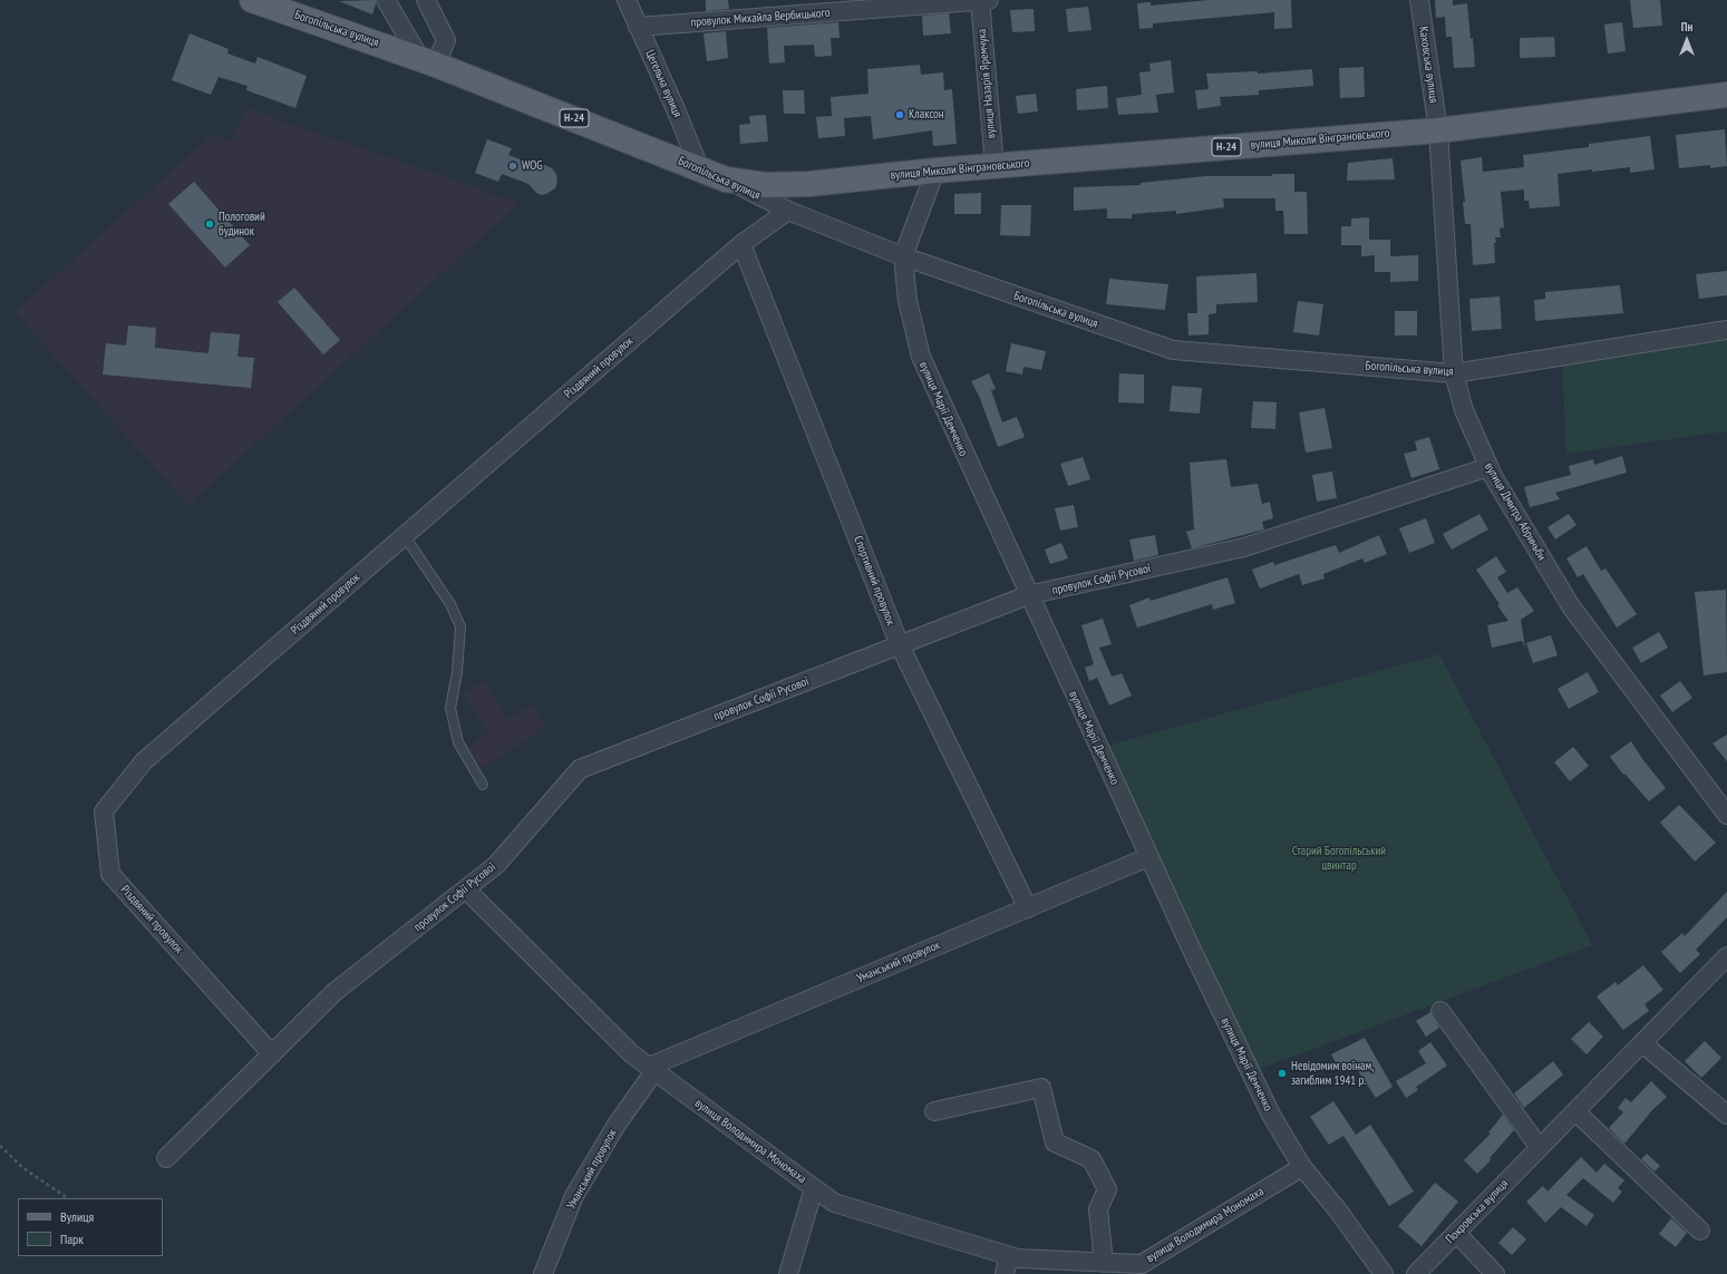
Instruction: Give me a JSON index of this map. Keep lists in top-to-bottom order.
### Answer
{
  "streets": {
    "main road": ["Богопільська вулиця", "Н-24", "вулиця Миколи Вінграновського"],
    "street": [
      "провулок Михайла Вербицького",
      "Каховська вулиця",
      "Цегельна вулиця",
      "вулиця Назарія Яремчука",
      "Різдвяний провулок",
      "вулиця Марії Демченко",
      "вулиця Дмитра Абриньби",
      "провулок Софії Русової",
      "Спортивний провулок",
      "Уманський провулок",
      "вулиця Володимира Мономаха",
      "Покровська вулиця"
    ]
  },
  "crossings": [
    ["провулок Михайла Вербицького", "Цегельна вулиця"],
    ["провулок Михайла Вербицького", "вулиця Назарія Яремчука"],
    ["Богопільська вулиця", "Цегельна вулиця"],
    ["Богопільська вулиця", "вулиця Миколи Вінграновського"],
    ["Богопільська вулиця", "Різдвяний провулок"],
    ["Богопільська вулиця", "вулиця Марії Демченко"],
    ["Богопільська вулиця", "вулиця Дмитра Абриньби"],
    ["Каховська вулиця", "вулиця Миколи Вінграновського"],
    ["Каховська вулиця", "вулиця Дмитра Абриньби"],
    ["вулиця Назарія Яремчука", "вулиця Миколи Вінграновського"],
    ["вулиця Миколи Вінграновського", "вулиця Марії Демченко"],
    ["вулиця Миколи Вінграновського", "вулиця Дмитра Абриньби"],
    ["Різдвяний провулок", "провулок Софії Русової"],
    ["Різдвяний провулок", "Спортивний провулок"],
    ["вулиця Марії Демченко", "провулок Софії Русової"],
    ["вулиця Марії Демченко", "Уманський провулок"],
    ["вулиця Марії Демченко", "вулиця Володимира Мономаха"],
    ["вулиця Дмитра Абриньби", "провулок Софії Русової"],
    ["провулок Софії Русової", "Спортивний провулок"],
    ["провулок Софії Русової", "вулиця Володимира Мономаха"],
    ["Спортивний провулок", "Уманський провулок"],
    ["Уманський провулок", "вулиця Володимира Мономаха"]
  ],
  "parks": ["Старий Богопільський цвинтар"],
  "places": [
    "Клаксон",
    "WOG",
    "Пологовий будинок",
    "Невідомим воїнам, загиблим 1941 р."
  ],
  "legend": ["Вулиця", "Парк"],
  "north": "top"
}
